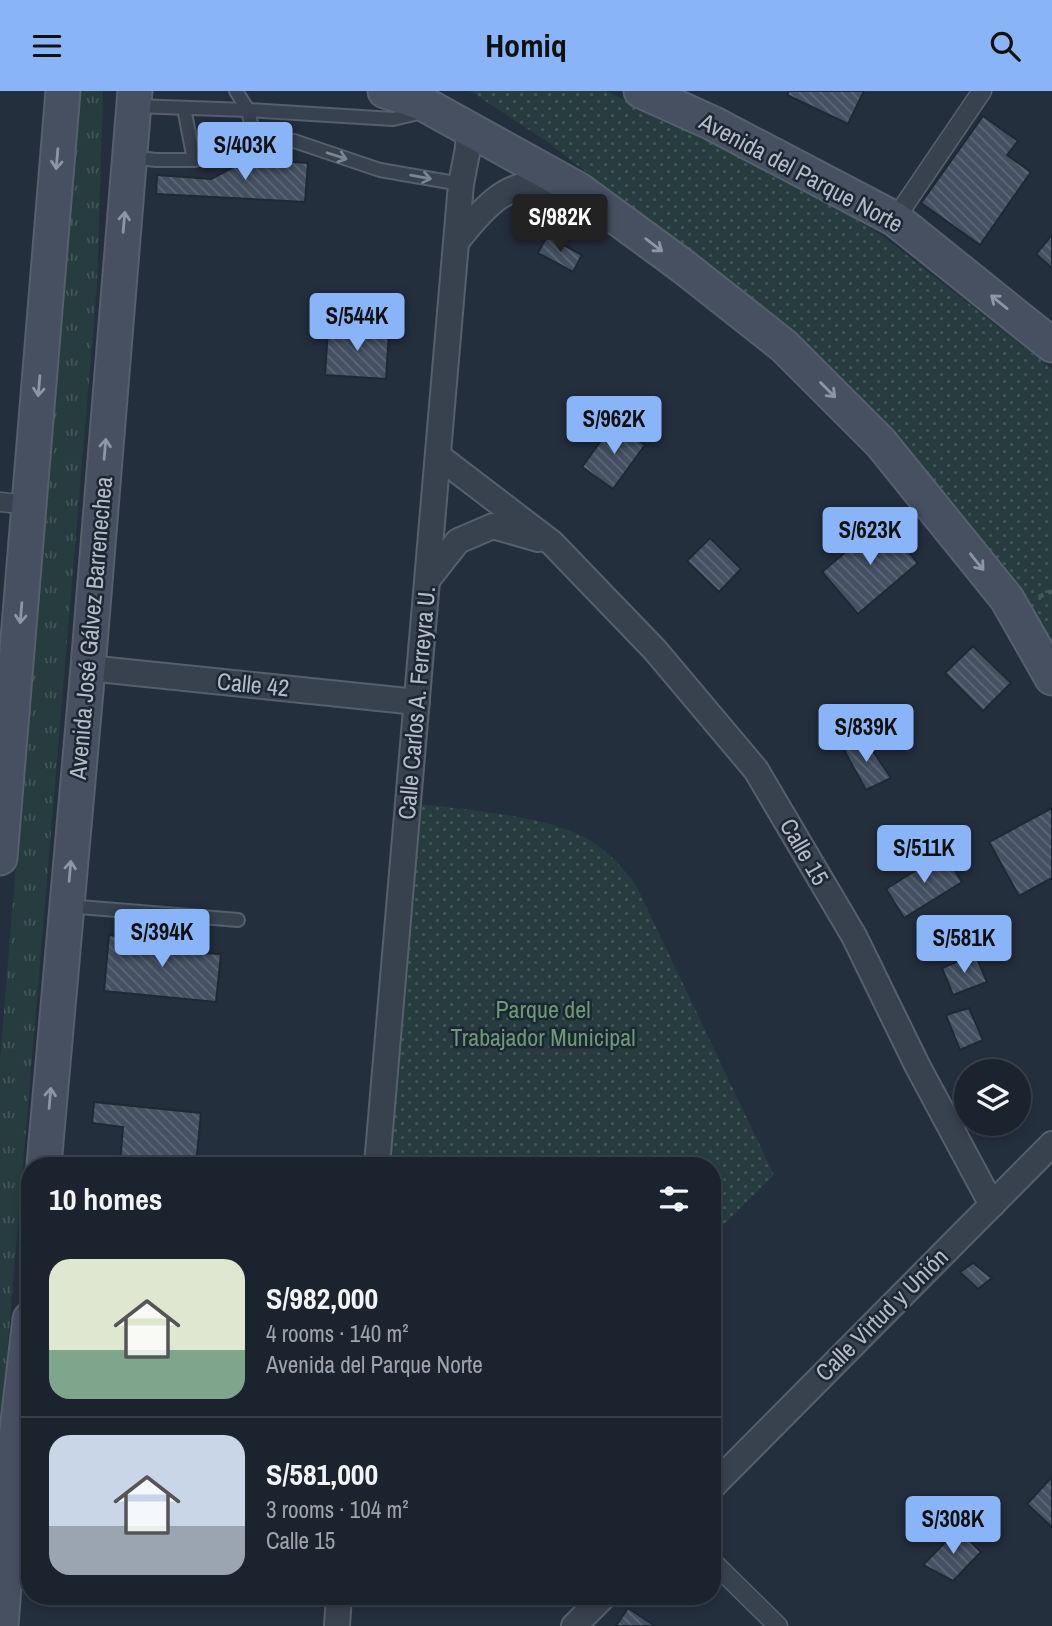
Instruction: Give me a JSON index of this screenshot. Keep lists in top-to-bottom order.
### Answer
{
  "streets": {
    "main road": ["Avenida del Parque Norte", "Avenida José Gálvez Barrenechea"],
    "street": [
      "Calle 42",
      "Calle Carlos A. Ferreyra U.",
      "Calle 15",
      "Calle Virtud y Unión"
    ]
  },
  "crossings": [
    ["Avenida José Gálvez Barrenechea", "Calle 42"],
    ["Calle 42", "Calle Carlos A. Ferreyra U."],
    ["Calle Carlos A. Ferreyra U.", "Calle 15"],
    ["Calle 15", "Calle Virtud y Unión"]
  ],
  "parks": ["Parque del Trabajador Municipal"],
  "page": {
    "header": "Homiq",
    "price": [
      "S/403K",
      "S/982K",
      "S/544K",
      "S/962K",
      "S/623K",
      "S/839K",
      "S/511K",
      "S/394K",
      "S/581K",
      "S/308K"
    ],
    "heading": "10 homes",
    "list": [
      {
        "name": "S/982,000",
        "note": "4 rooms · 140 m² · Avenida del Parque Norte"
      },
      {
        "name": "S/581,000",
        "note": "3 rooms · 104 m² · Calle 15"
      }
    ]
  }
}
